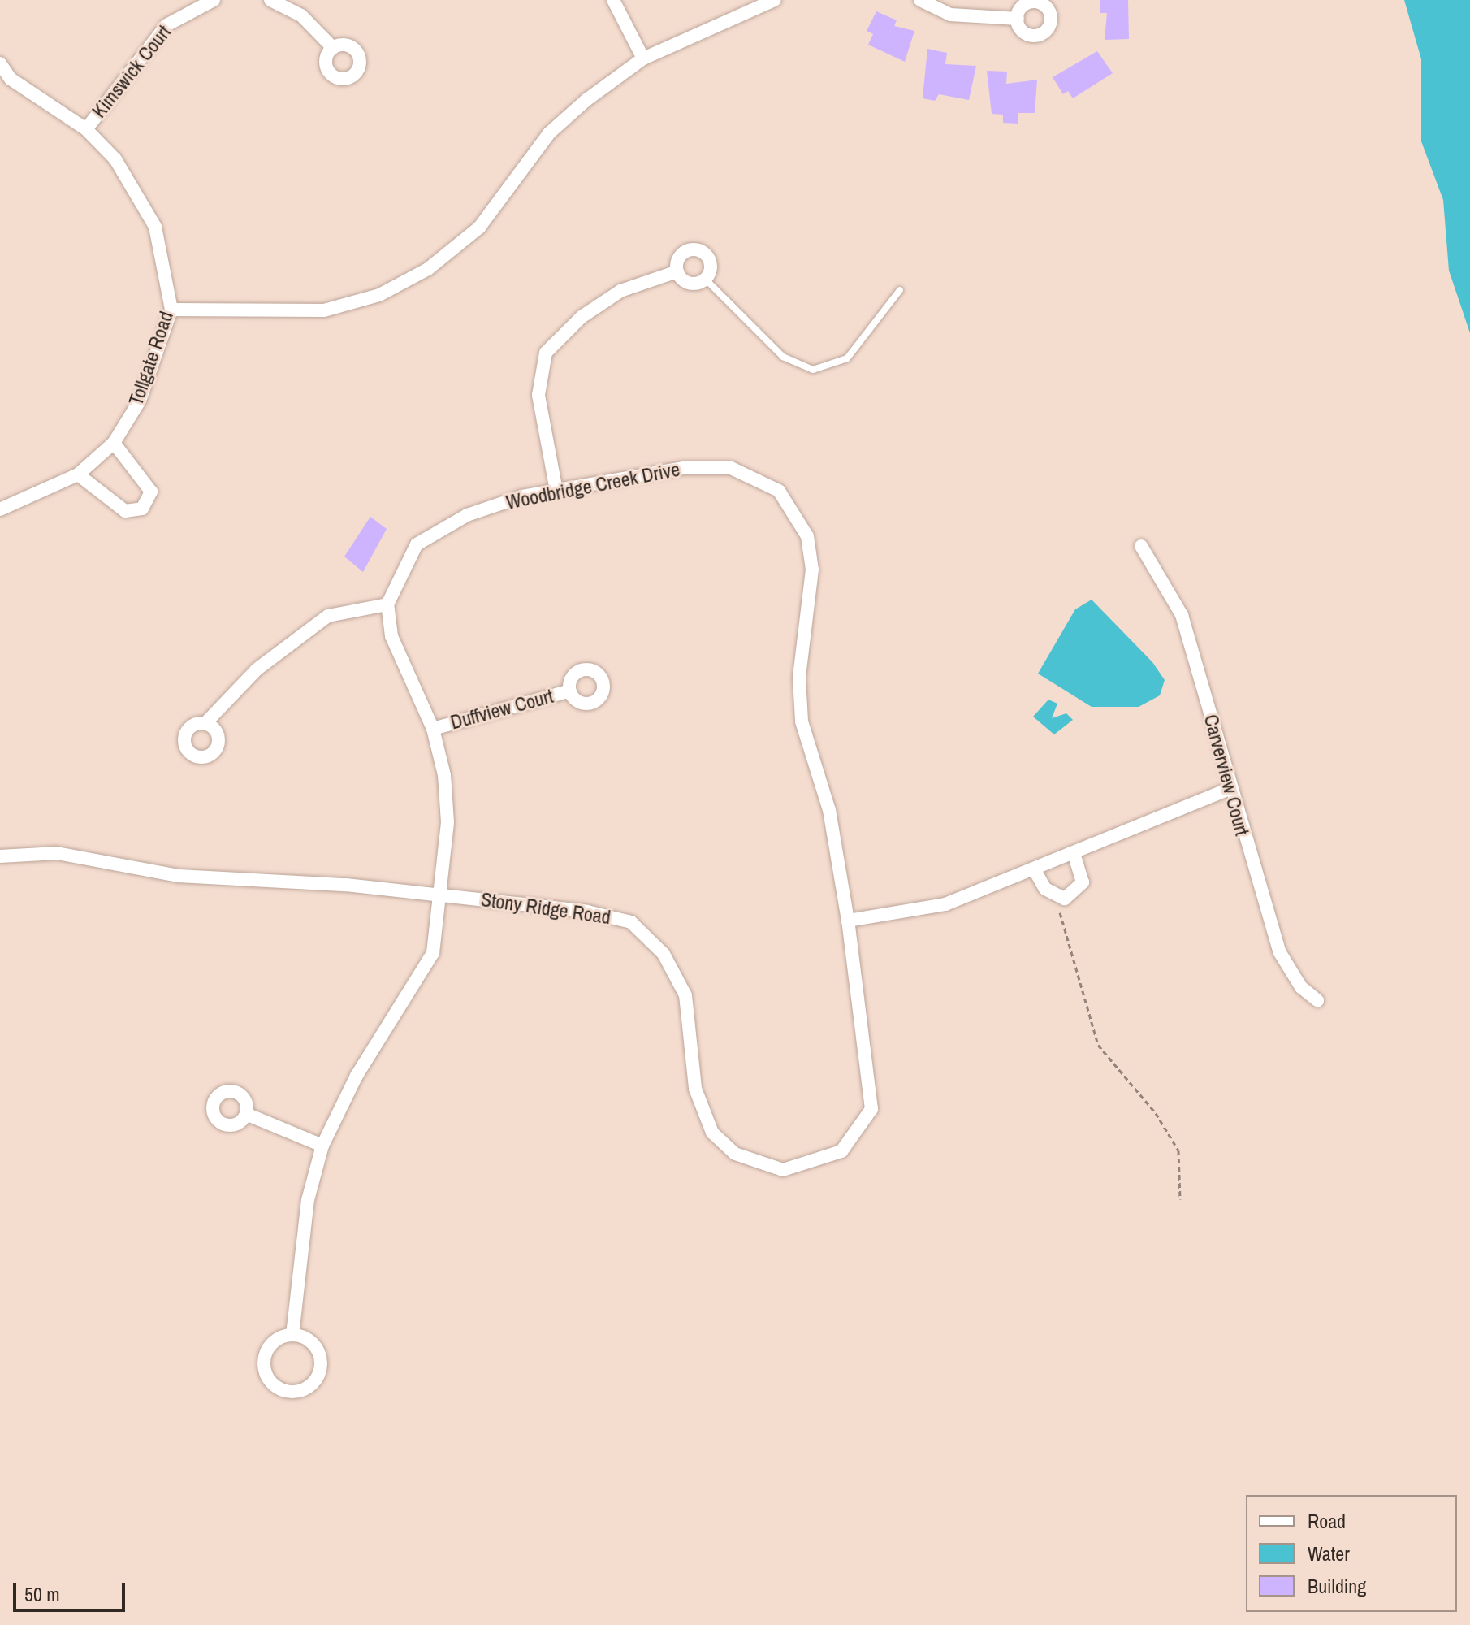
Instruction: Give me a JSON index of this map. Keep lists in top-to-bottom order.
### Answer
{
  "streets": {
    "street": [
      "Kimswick Court",
      "Tollgate Road",
      "Woodbridge Creek Drive",
      "Duffview Court",
      "Carverview Court",
      "Stony Ridge Road"
    ]
  },
  "crossings": [
    ["Kimswick Court", "Tollgate Road"],
    ["Woodbridge Creek Drive", "Stony Ridge Road"]
  ],
  "legend": ["Road", "Water", "Building"],
  "scale_bar": "50 m"
}
